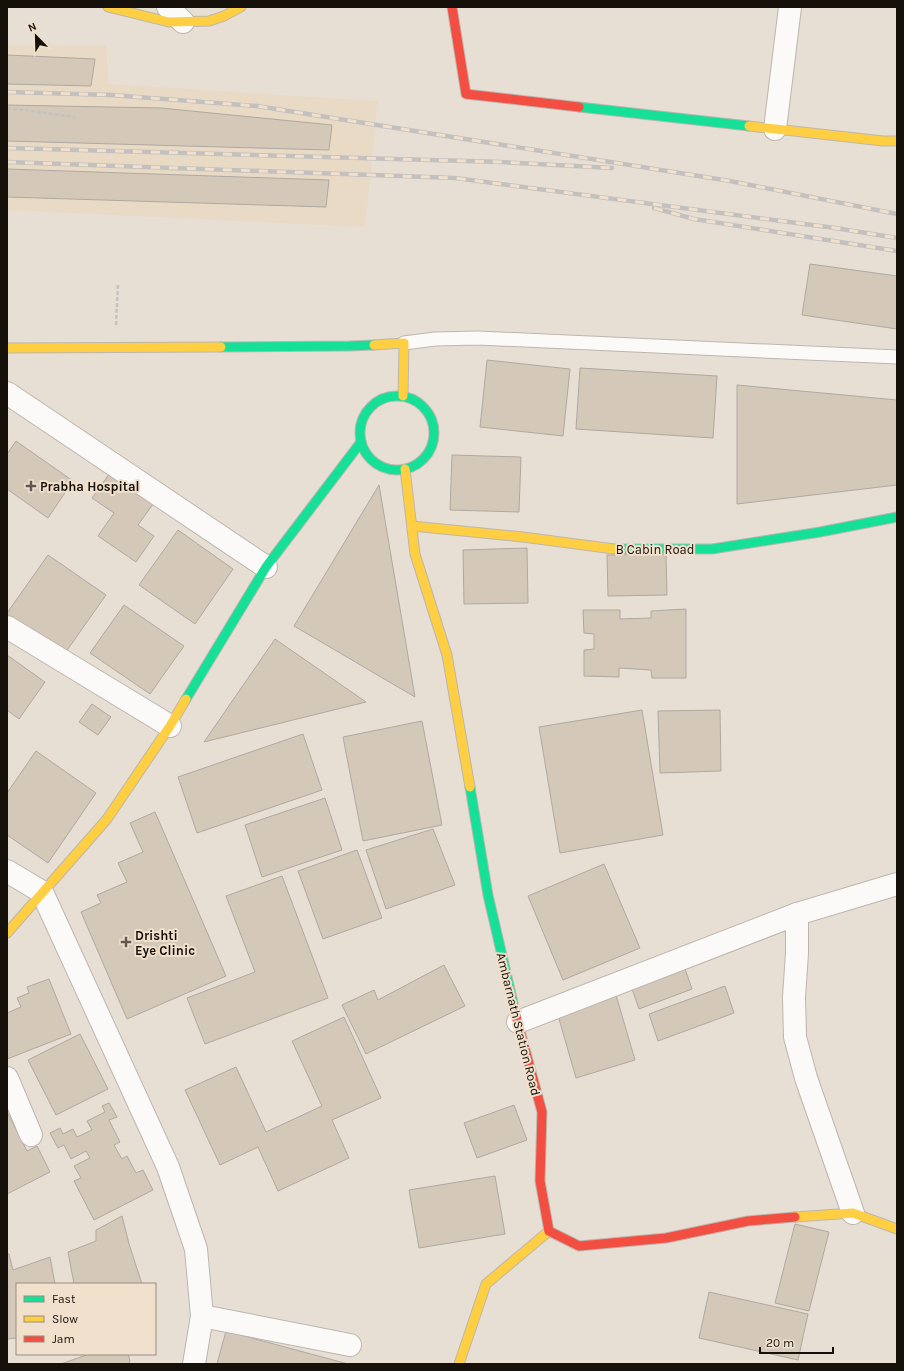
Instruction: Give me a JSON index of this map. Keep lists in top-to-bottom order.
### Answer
{
  "streets": {
    "street": ["B Cabin Road", "Ambarnath Station Road"]
  },
  "crossings": [
    ["B Cabin Road", "Ambarnath Station Road"]
  ],
  "places": {
    "health": ["Prabha Hospital", "Drishti Eye Clinic"]
  },
  "legend": ["Fast", "Slow", "Jam"],
  "scale_bar": "20 m",
  "north": "top left"
}
